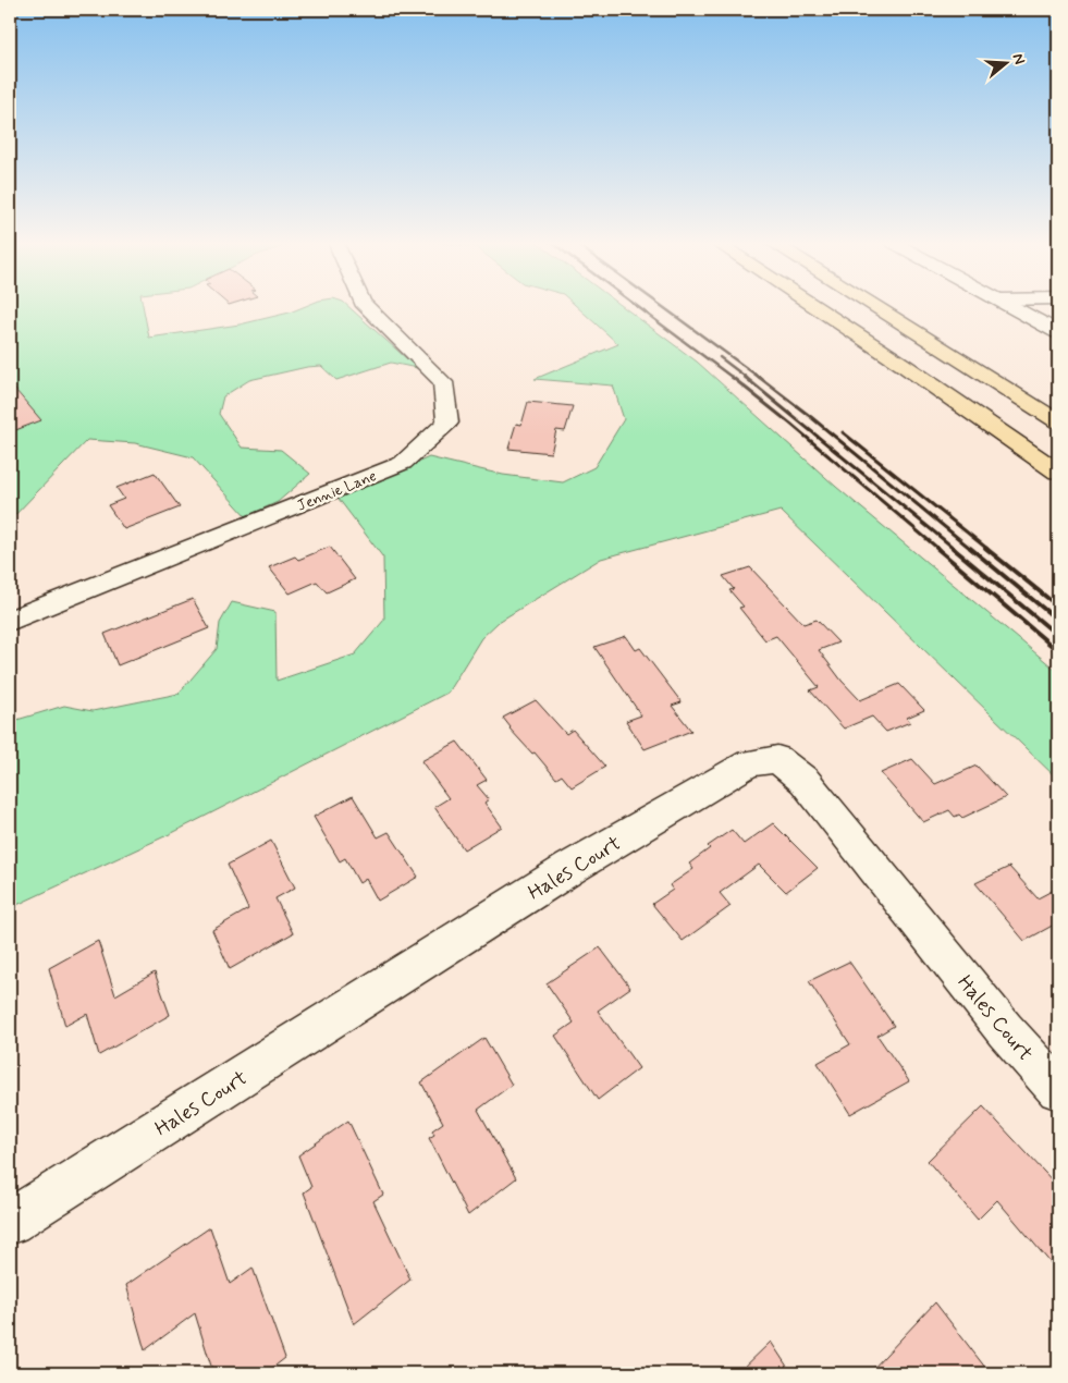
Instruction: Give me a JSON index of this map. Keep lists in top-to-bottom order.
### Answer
{
  "streets": {
    "street": ["Jennie Lane", "Hales Court"]
  },
  "north": "right"
}
